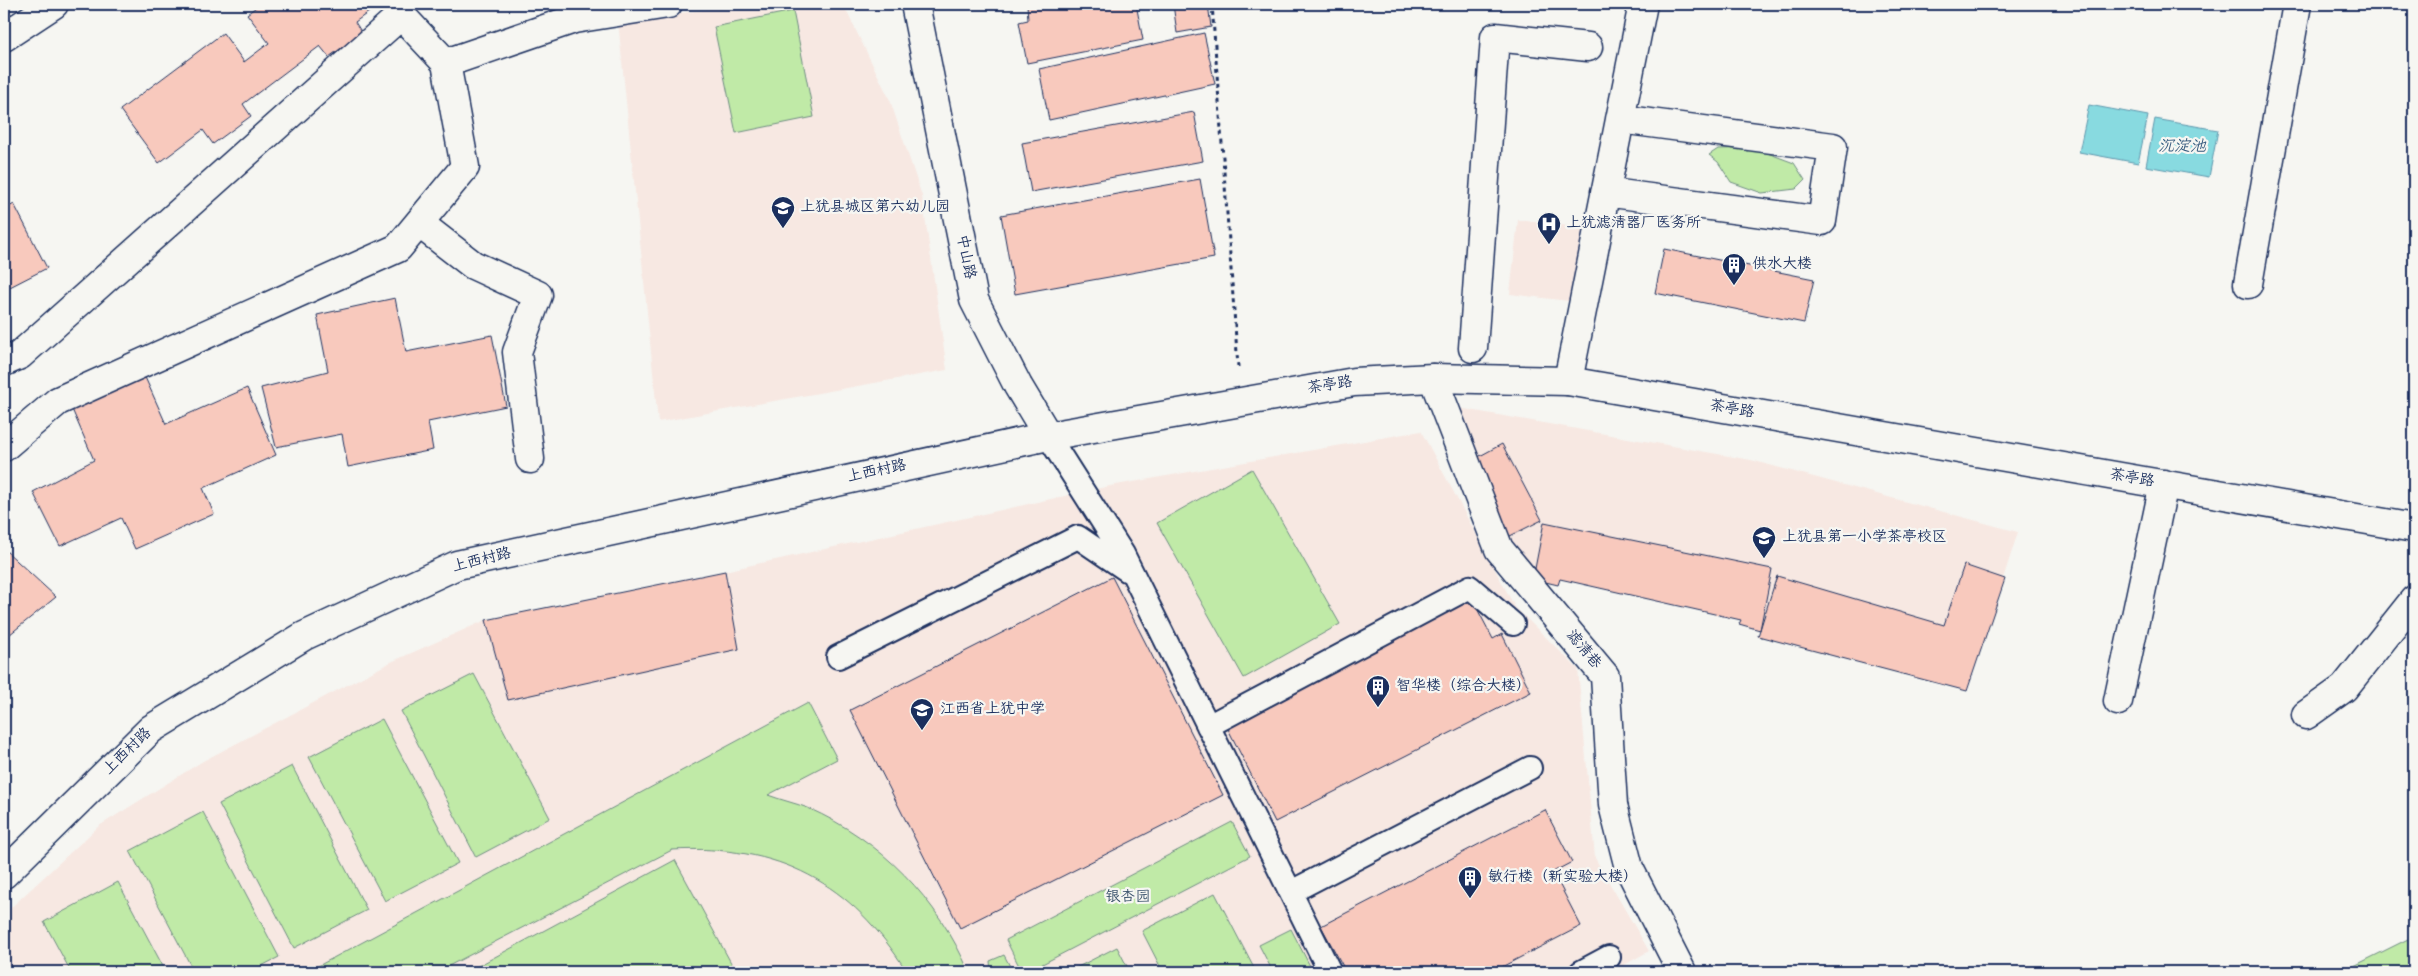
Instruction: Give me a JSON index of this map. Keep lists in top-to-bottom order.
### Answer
{
  "streets": {
    "street": [
      "中山路",
      "茶亭路",
      "上西村路",
      "滤清巷"
    ]
  },
  "crossings": [
    ["中山路", "茶亭路"],
    ["中山路", "上西村路"],
    ["茶亭路", "上西村路"],
    ["茶亭路", "滤清巷"]
  ],
  "water": ["沉淀池"],
  "parks": ["银杏园"],
  "places": {
    "school or university": ["上犹县城区第六幼儿园", "上犹县第一小学茶亭校区", "江西省上犹中学"],
    "hospital": ["上犹滤清器厂医务所"],
    "building": ["供水大楼", "智华楼（综合大楼）", "敏行楼（新实验大楼）"]
  }
}
